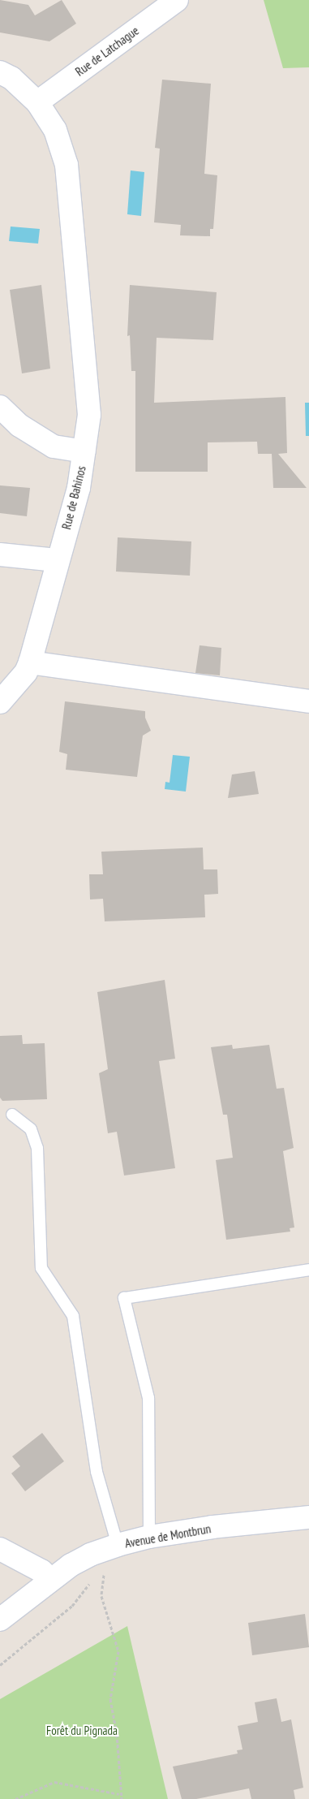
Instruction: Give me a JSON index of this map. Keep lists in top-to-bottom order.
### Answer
{
  "streets": {
    "street": ["Rue de Latchague", "Rue de Bahinos", "Avenue de Montbrun"]
  },
  "crossings": [
    ["Rue de Latchague", "Rue de Bahinos"]
  ],
  "parks": ["Forêt du Pignada"]
}
